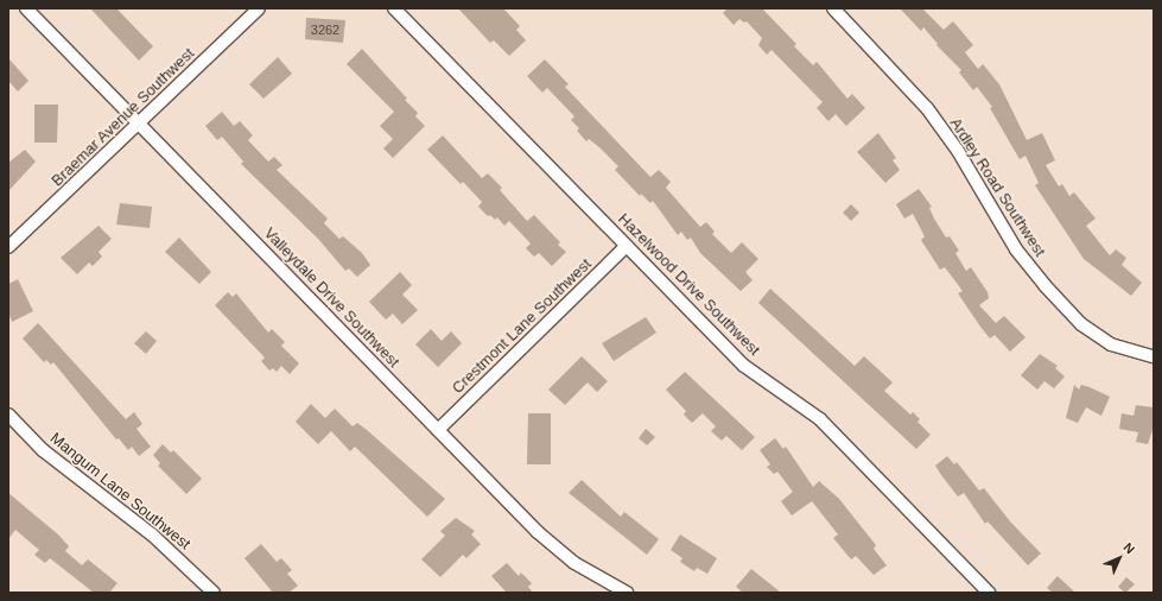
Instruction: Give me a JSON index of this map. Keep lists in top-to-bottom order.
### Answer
{
  "streets": {
    "street": [
      "Braemar Avenue Southwest",
      "Ardley Road Southwest",
      "Hazelwood Drive Southwest",
      "Valleydale Drive Southwest",
      "Crestmont Lane Southwest",
      "Mangum Lane Southwest"
    ]
  },
  "crossings": [
    ["Braemar Avenue Southwest", "Valleydale Drive Southwest"],
    ["Hazelwood Drive Southwest", "Crestmont Lane Southwest"],
    ["Valleydale Drive Southwest", "Crestmont Lane Southwest"]
  ],
  "house_numbers": ["3262"],
  "north": "top right"
}
